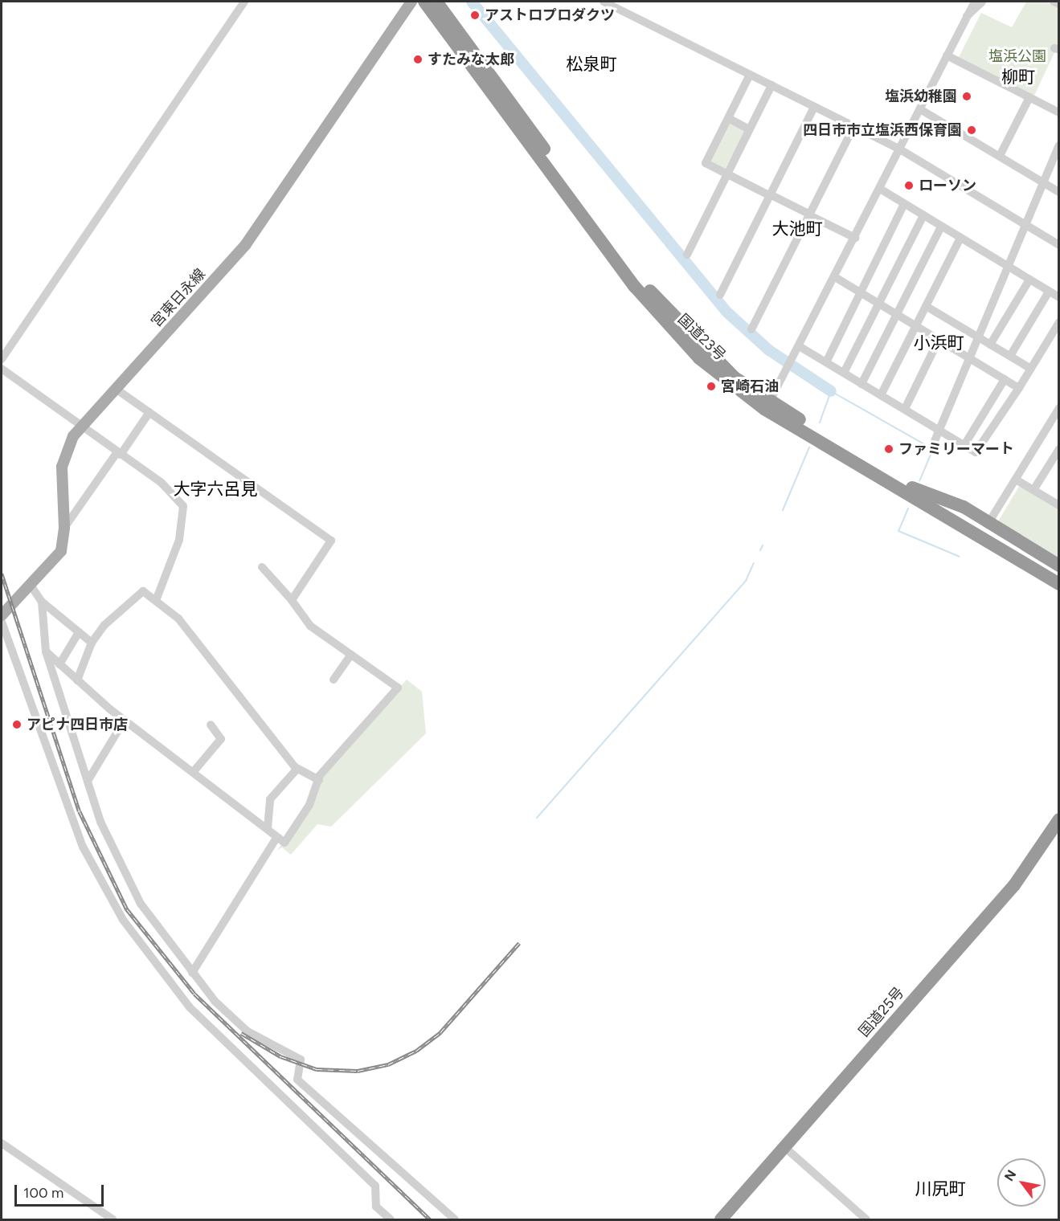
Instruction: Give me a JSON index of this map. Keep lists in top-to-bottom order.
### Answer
{
  "streets": {
    "highway": ["国道23号", "国道25号"],
    "main road": ["宮東日永線"]
  },
  "districts": [
    "松泉町",
    "柳町",
    "大池町",
    "小浜町",
    "大字六呂見",
    "川尻町"
  ],
  "parks": ["塩浜公園"],
  "places": [
    "アストロプロダクツ",
    "すたみな太郎",
    "塩浜幼稚園",
    "四日市市立塩浜西保育園",
    "ローソン",
    "宮崎石油",
    "ファミリーマート",
    "アピナ四日市店"
  ],
  "scale_bar": "100 m",
  "north": "top left"
}
